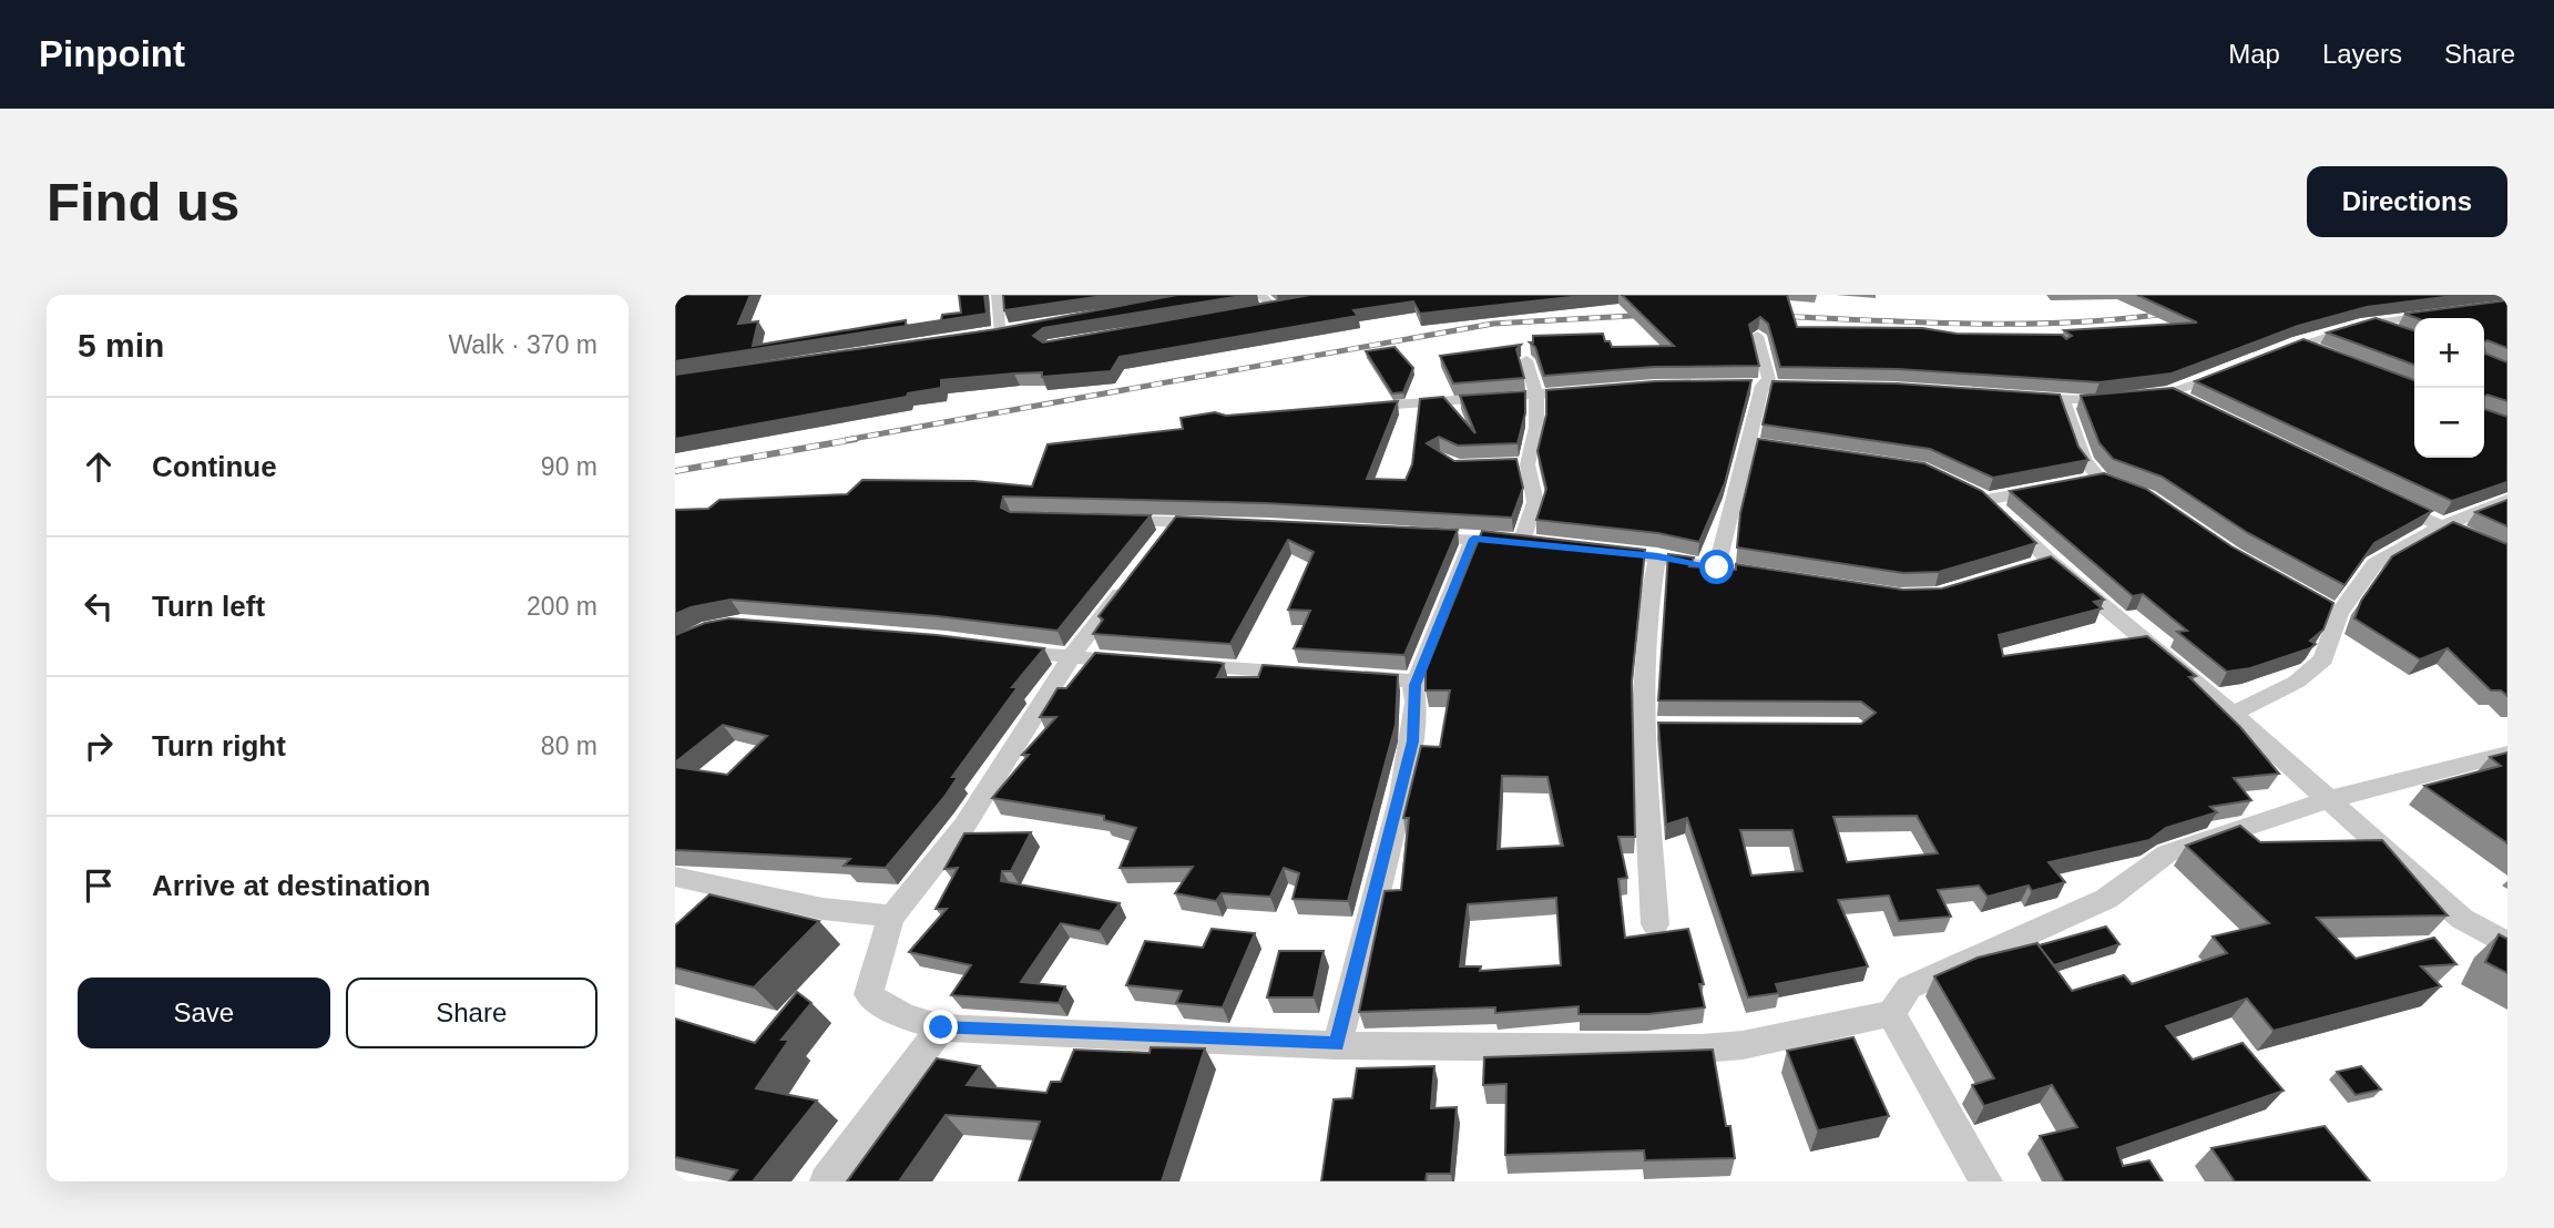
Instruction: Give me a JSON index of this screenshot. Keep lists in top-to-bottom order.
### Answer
{
  "page": {
    "header": "Pinpoint",
    "nav": ["Map", "Layers", "Share"],
    "buttons": [
      "Directions",
      ["Save", "Share"]
    ],
    "title": "Find us",
    "heading": ["5 min", "Walk · 370 m"],
    "map_buttons": ["+", "−"],
    "list": [
      ["Continue", "90 m"],
      ["Turn left", "200 m"],
      ["Turn right", "80 m"],
      "Arrive at destination"
    ]
  }
}
